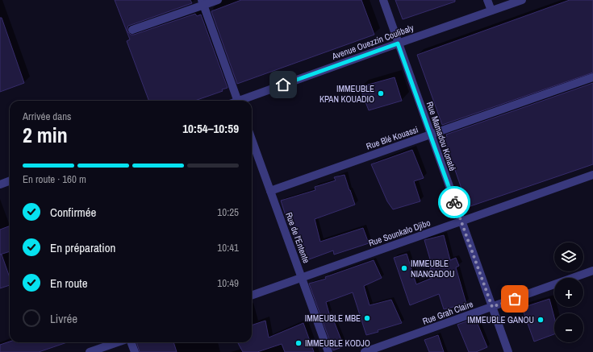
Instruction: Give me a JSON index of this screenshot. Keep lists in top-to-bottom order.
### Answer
{
  "streets": {
    "street": [
      "Avenue Ouezzin Coulibaly",
      "Rue Mamadou Konaté",
      "Rue Blé Kouassi",
      "Rue Sounkalo Djibo",
      "Rue de l'Entente",
      "Rue Grah Claire"
    ]
  },
  "crossings": [
    ["Avenue Ouezzin Coulibaly", "Rue Mamadou Konaté"],
    ["Rue Mamadou Konaté", "Rue Blé Kouassi"],
    ["Rue Mamadou Konaté", "Rue Sounkalo Djibo"],
    ["Rue Mamadou Konaté", "Rue Grah Claire"],
    ["Rue Blé Kouassi", "Rue de l'Entente"],
    ["Rue Sounkalo Djibo", "Rue de l'Entente"]
  ],
  "places": [
    "IMMEUBLE KPAN KOUADIO",
    "IMMEUBLE NIANGADOU",
    "IMMEUBLE MBE",
    "IMMEUBLE GANOU",
    "IMMEUBLE KODJO"
  ],
  "page": {
    "heading": ["2 min", "Arrivée dans", "10:54–10:59"],
    "bar": "En route · 160 m",
    "list": [
      ["Confirmée", "10:25"],
      ["En préparation", "10:41"],
      ["En route", "10:49"],
      "Livrée"
    ],
    "map_buttons": ["+", "−"]
  }
}
